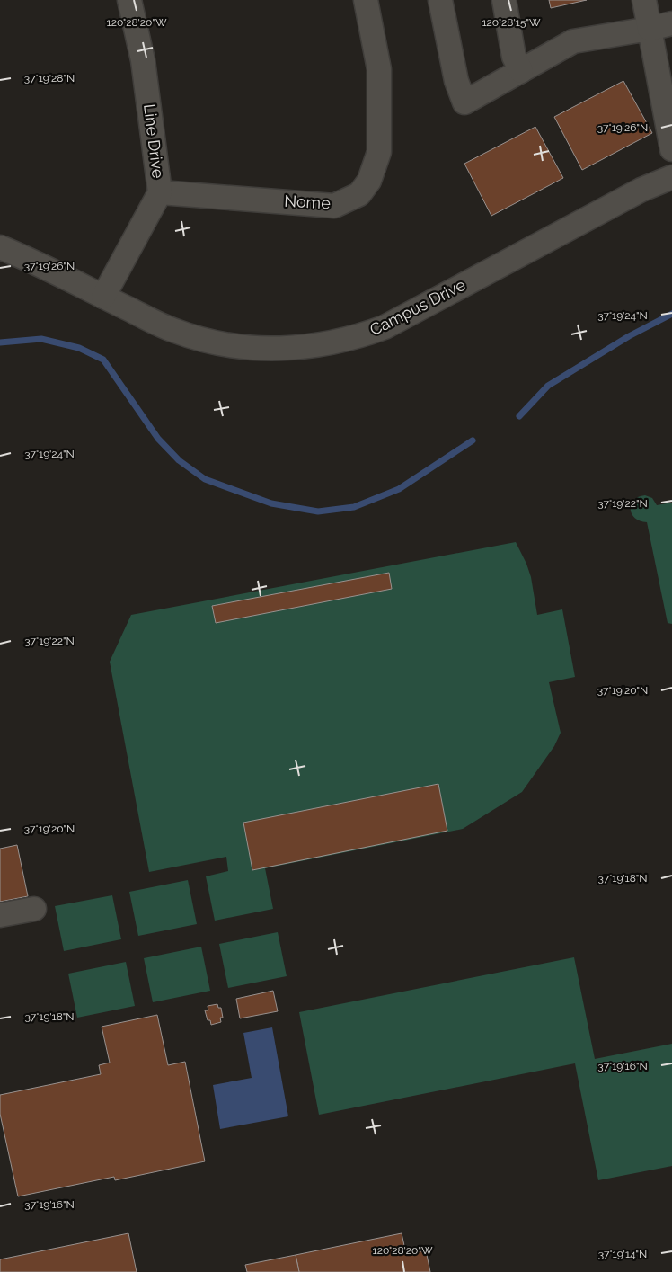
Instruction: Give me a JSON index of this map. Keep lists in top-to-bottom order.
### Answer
{
  "streets": {
    "street": ["Line Drive", "Nome", "Campus Drive"]
  },
  "crossings": [
    ["Line Drive", "Nome"],
    ["Line Drive", "Campus Drive"]
  ],
  "coordinates": [
    "120°28'20\"W",
    "120°28'15\"W",
    "37°19'28\"N",
    "37°19'26\"N",
    "37°19'24\"N",
    "37°19'22\"N",
    "37°19'20\"N",
    "37°19'18\"N",
    "37°19'16\"N",
    "37°19'14\"N"
  ]
}
